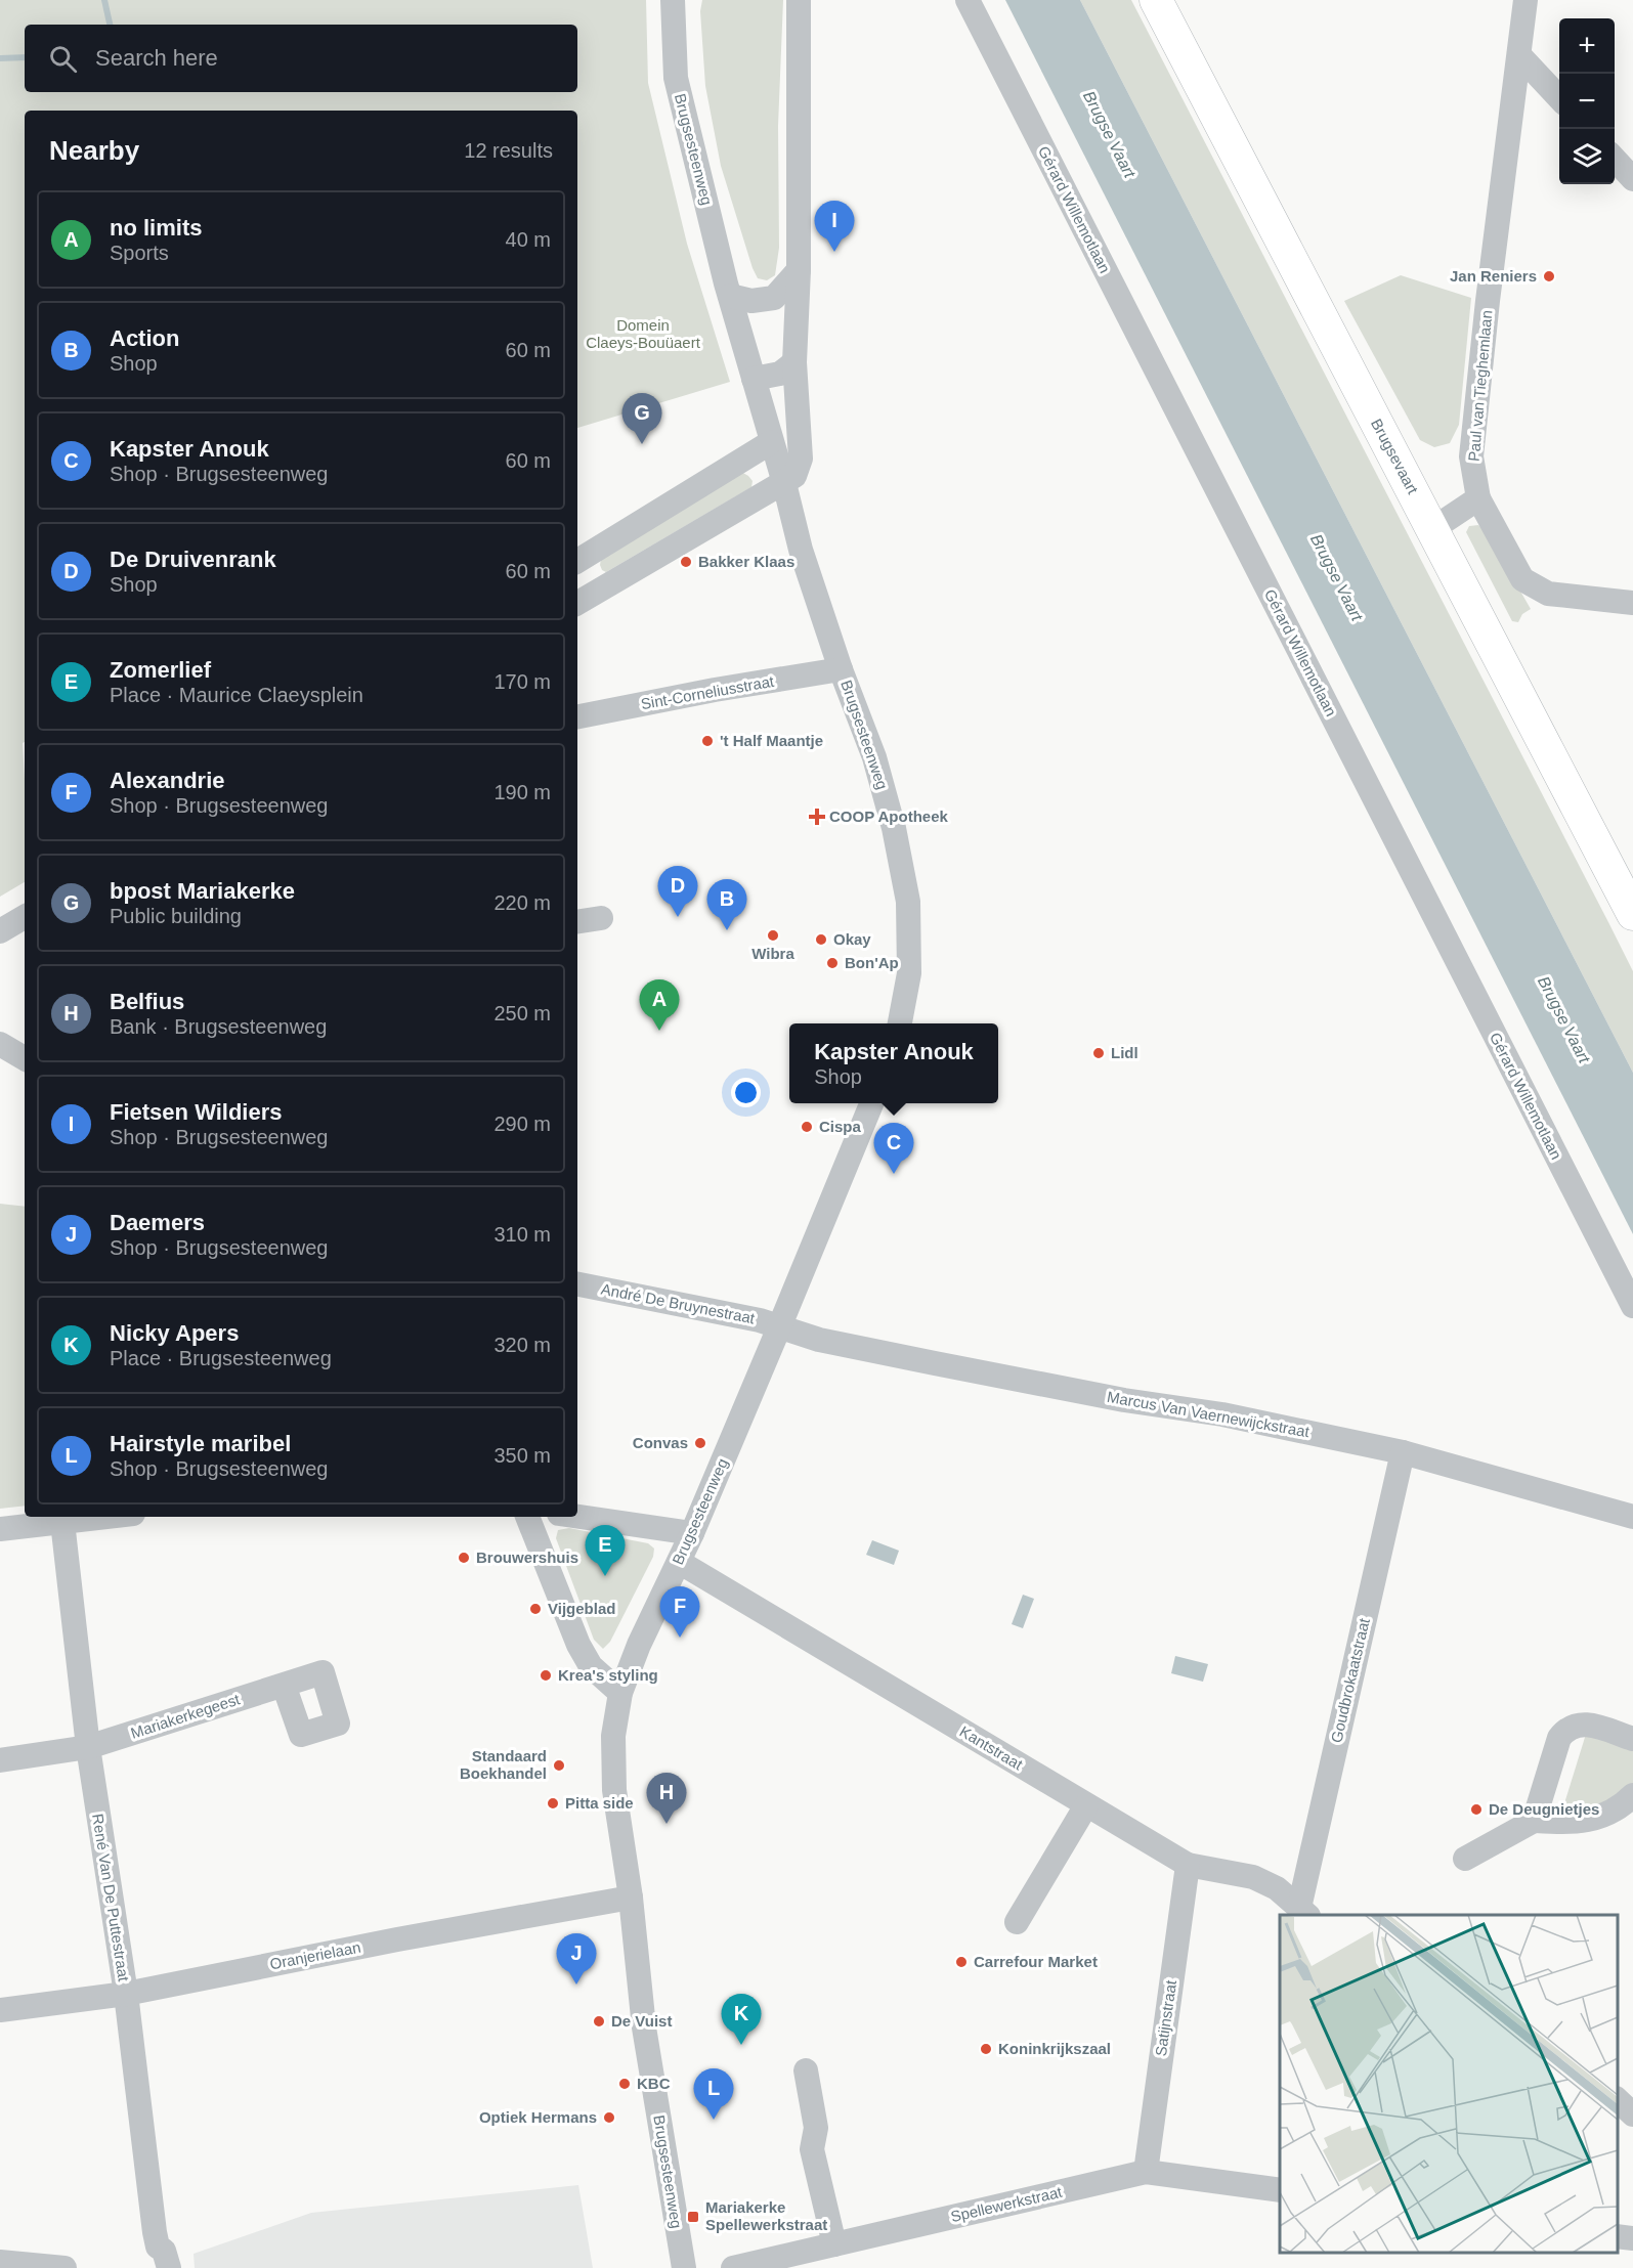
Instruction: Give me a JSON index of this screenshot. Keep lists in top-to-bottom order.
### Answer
{
  "streets": {
    "main road": ["Brugsevaart"],
    "street": [
      "Brugsesteenweg",
      "Gérard Willemotlaan",
      "Paul van Tieghemlaan",
      "Sint-Corneliusstraat",
      "André De Bruynestraat",
      "Marcus Van Vaernewijckstraat",
      "Goudbrokaatstraat",
      "Mariakerkegeest",
      "Kantstraat",
      "René Van De Puttestraat",
      "Oranjerielaan",
      "Satijnstraat",
      "Spellewerkstraat"
    ]
  },
  "crossings": [
    ["Brugsesteenweg", "Sint-Corneliusstraat"],
    ["Brugsesteenweg", "André De Bruynestraat"],
    ["Brugsesteenweg", "Marcus Van Vaernewijckstraat"],
    ["Brugsesteenweg", "Kantstraat"],
    ["Brugsesteenweg", "Oranjerielaan"],
    ["André De Bruynestraat", "Marcus Van Vaernewijckstraat"],
    ["Marcus Van Vaernewijckstraat", "Goudbrokaatstraat"],
    ["Goudbrokaatstraat", "Kantstraat"],
    ["Mariakerkegeest", "René Van De Puttestraat"],
    ["Kantstraat", "Satijnstraat"],
    ["René Van De Puttestraat", "Oranjerielaan"],
    ["Satijnstraat", "Spellewerkstraat"]
  ],
  "water": ["Brugse Vaart"],
  "parks": ["Domein Claeys-Bouüaert"],
  "places": {
    "other": [
      "Jan Reniers",
      "Bakker Klaas",
      "'t Half Maantje",
      "Wibra",
      "Okay",
      "Bon'Ap",
      "Lidl",
      "Cispa",
      "Convas",
      "Brouwershuis",
      "Vijgeblad",
      "Krea's styling",
      "Standaard Boekhandel",
      "Pitta side",
      "De Deugnietjes",
      "Carrefour Market",
      "De Vuist",
      "Koninkrijkszaal",
      "KBC",
      "Optiek Hermans"
    ],
    "health": ["COOP Apotheek"],
    "transit": ["Mariakerke Spellewerkstraat"]
  },
  "page": {
    "map_buttons": ["+", "−"],
    "search": "Search here",
    "heading": ["Nearby", "12 results"],
    "list": [
      {
        "mark": "A",
        "name": "no limits",
        "note": "Sports",
        "value": "40 m"
      },
      {
        "mark": "B",
        "name": "Action",
        "note": "Shop",
        "value": "60 m"
      },
      {
        "mark": "C",
        "name": "Kapster Anouk",
        "note": "Shop · Brugsesteenweg",
        "value": "60 m"
      },
      {
        "mark": "D",
        "name": "De Druivenrank",
        "note": "Shop",
        "value": "60 m"
      },
      {
        "mark": "E",
        "name": "Zomerlief",
        "note": "Place · Maurice Claeysplein",
        "value": "170 m"
      },
      {
        "mark": "F",
        "name": "Alexandrie",
        "note": "Shop · Brugsesteenweg",
        "value": "190 m"
      },
      {
        "mark": "G",
        "name": "bpost Mariakerke",
        "note": "Public building",
        "value": "220 m"
      },
      {
        "mark": "H",
        "name": "Belfius",
        "note": "Bank · Brugsesteenweg",
        "value": "250 m"
      },
      {
        "mark": "I",
        "name": "Fietsen Wildiers",
        "note": "Shop · Brugsesteenweg",
        "value": "290 m"
      },
      {
        "mark": "J",
        "name": "Daemers",
        "note": "Shop · Brugsesteenweg",
        "value": "310 m"
      },
      {
        "mark": "K",
        "name": "Nicky Apers",
        "note": "Place · Brugsesteenweg",
        "value": "320 m"
      },
      {
        "mark": "L",
        "name": "Hairstyle maribel",
        "note": "Shop · Brugsesteenweg",
        "value": "350 m"
      }
    ],
    "pins": [
      "I",
      "G",
      "D",
      "B",
      "A",
      "C",
      "E",
      "F",
      "H",
      "J",
      "K",
      "L"
    ],
    "popup": ["Kapster Anouk", "Shop"]
  }
}
